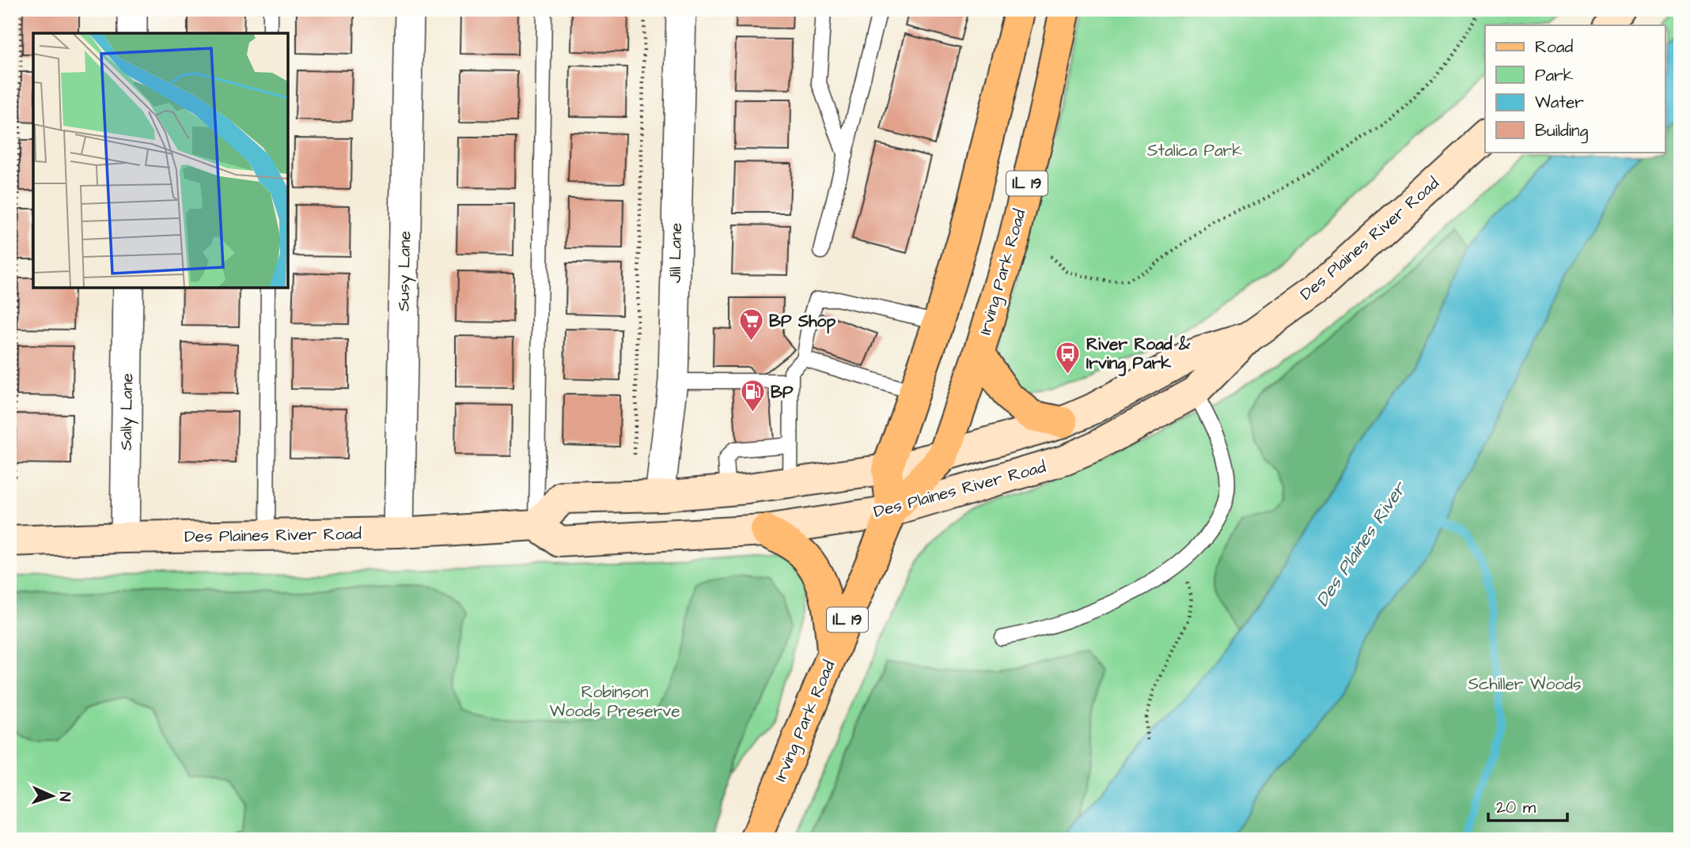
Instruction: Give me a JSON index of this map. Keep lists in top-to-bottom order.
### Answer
{
  "streets": {
    "main road": ["IL 19", "Des Plaines River Road", "Irving Park Road"],
    "street": ["Jill Lane", "Susy Lane", "Sally Lane"]
  },
  "crossings": [
    ["Des Plaines River Road", "Jill Lane"],
    ["Des Plaines River Road", "Susy Lane"],
    ["Des Plaines River Road", "Irving Park Road"],
    ["Des Plaines River Road", "Sally Lane"]
  ],
  "water": ["Des Plaines River"],
  "parks": ["Stalica Park", "Schiller Woods", "Robinson Woods Preserve"],
  "places": {
    "supermarket": ["BP Shop"],
    "bus stop": ["River Road & Irving Park"],
    "fuel station": ["BP"]
  },
  "legend": [
    "Road",
    "Park",
    "Water",
    "Building"
  ],
  "scale_bar": "20 m",
  "north": "right"
}
